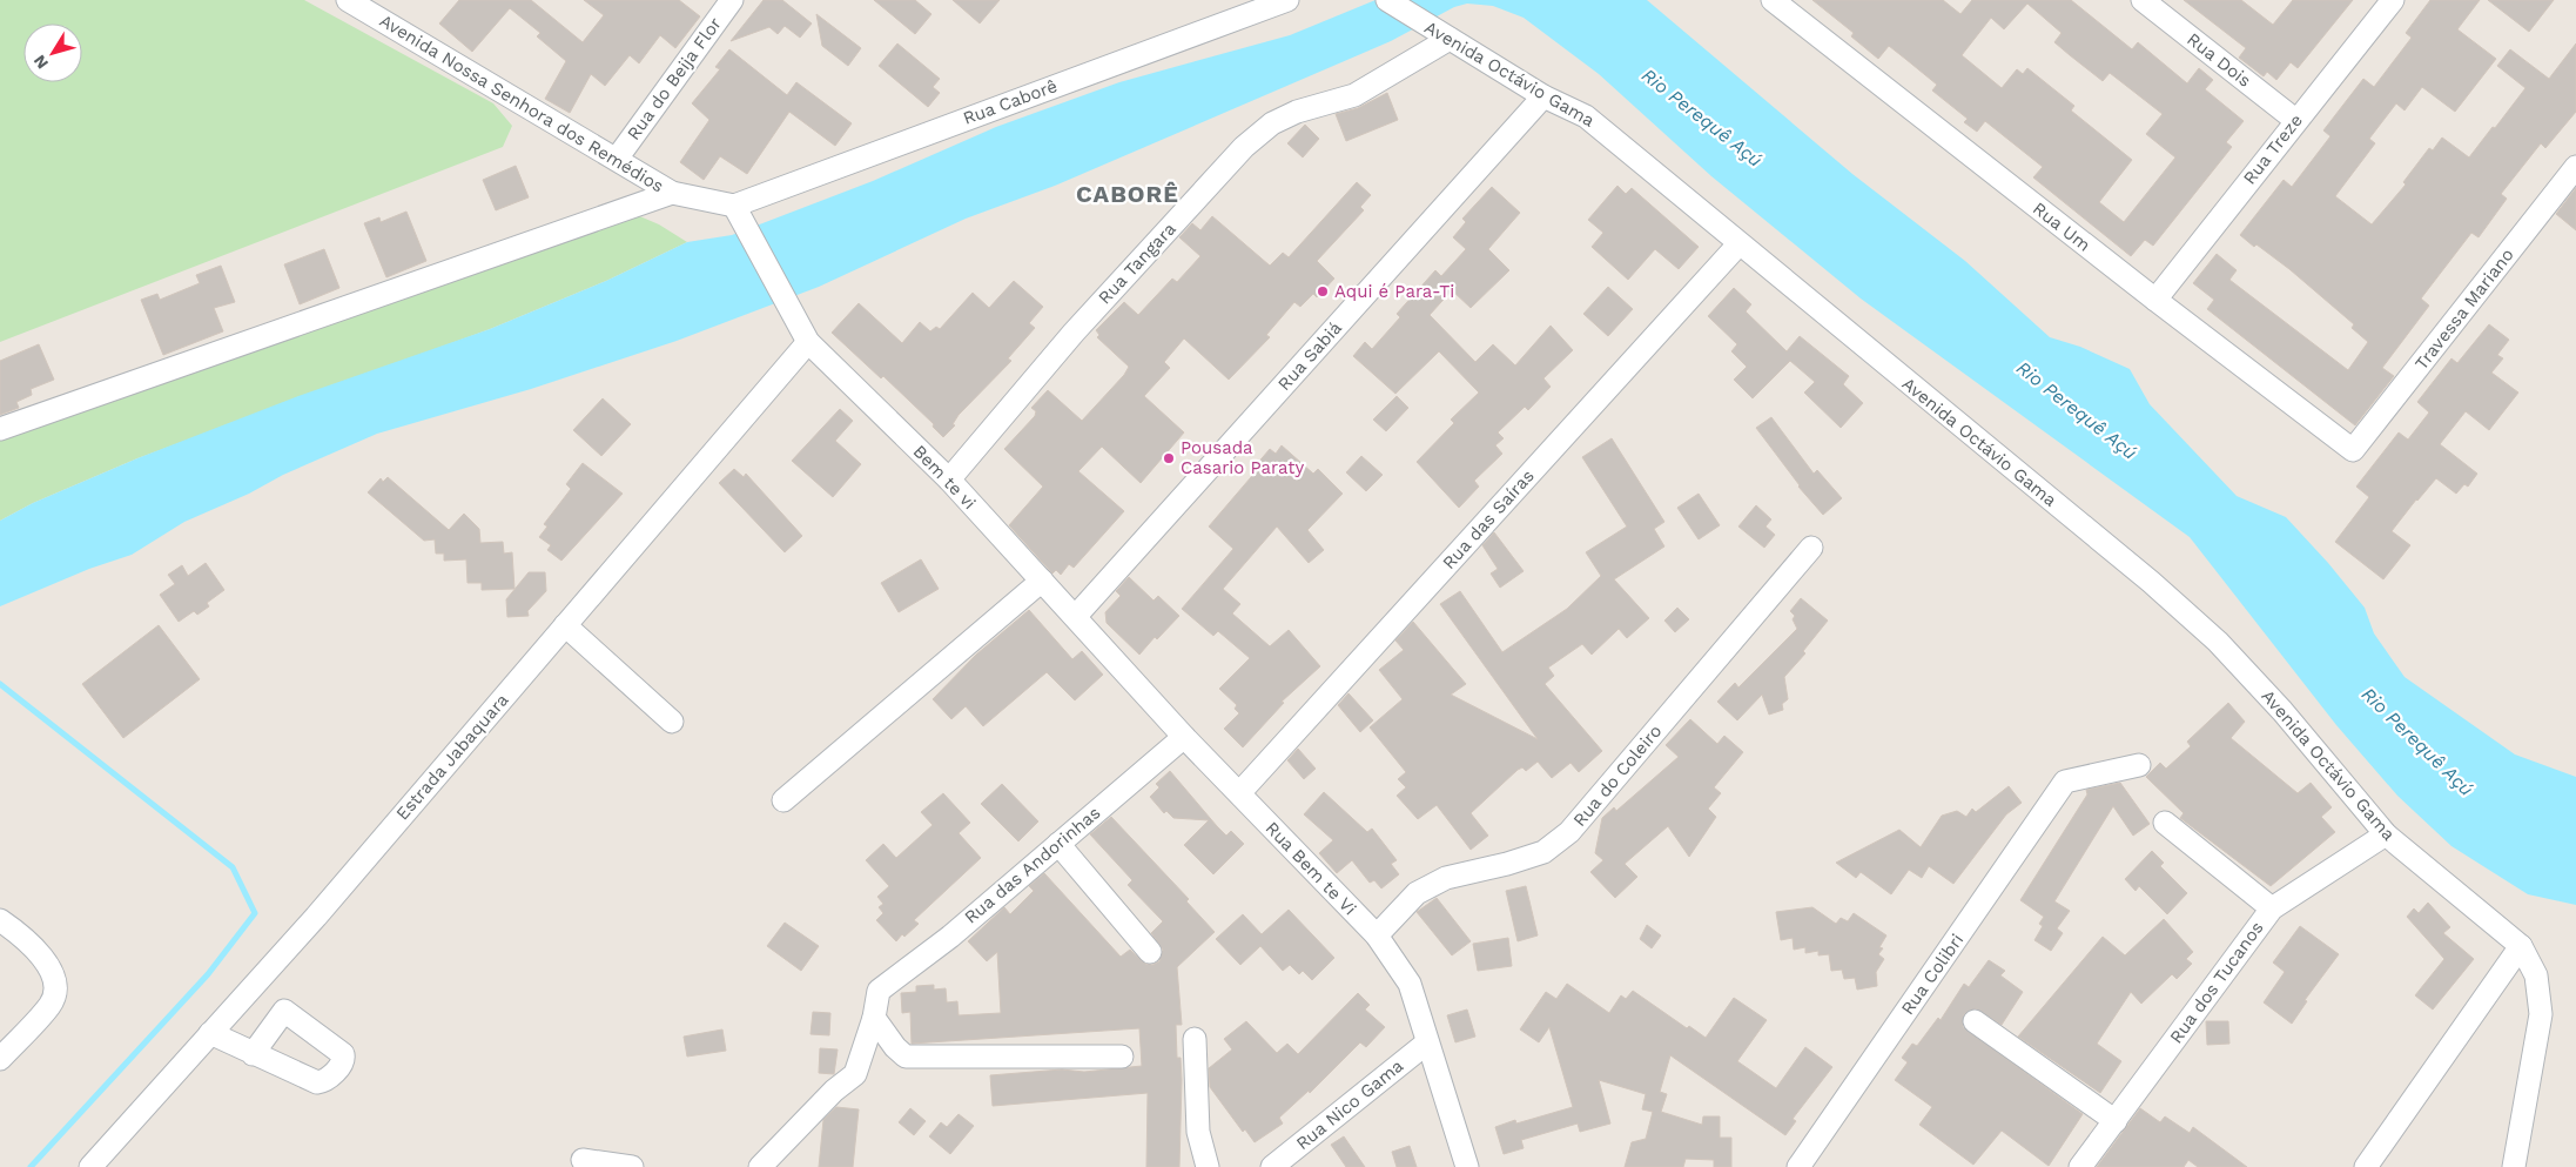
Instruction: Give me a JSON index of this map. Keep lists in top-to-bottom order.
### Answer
{
  "streets": {
    "street": [
      "Rua Dois",
      "Avenida Octávio Gama",
      "Rua do Beija Flor",
      "Rua Caborê",
      "Avenida Nossa Senhora dos Remédios",
      "Rua Treze",
      "Rua Um",
      "Rua Tangara",
      "Travessa Mariano",
      "Rua Sabiá",
      "Bem te vi",
      "Rua das Saíras",
      "Estrada Jabaquara",
      "Rua do Coleiro",
      "Rua das Andorinhas",
      "Rua Bem te Vi",
      "Rua Colibri",
      "Rua dos Tucanos",
      "Rua Nico Gama"
    ]
  },
  "crossings": [
    ["Rua Dois", "Rua Treze"],
    ["Avenida Octávio Gama", "Rua Tangara"],
    ["Avenida Octávio Gama", "Rua Sabiá"],
    ["Avenida Octávio Gama", "Rua das Saíras"],
    ["Avenida Octávio Gama", "Rua dos Tucanos"],
    ["Rua do Beija Flor", "Avenida Nossa Senhora dos Remédios"],
    ["Rua Caborê", "Avenida Nossa Senhora dos Remédios"],
    ["Rua Caborê", "Bem te vi"],
    ["Avenida Nossa Senhora dos Remédios", "Bem te vi"],
    ["Rua Treze", "Rua Um"],
    ["Rua Um", "Travessa Mariano"],
    ["Rua Tangara", "Bem te vi"],
    ["Rua Sabiá", "Bem te vi"],
    ["Rua Sabiá", "Rua Bem te Vi"],
    ["Bem te vi", "Estrada Jabaquara"],
    ["Bem te vi", "Rua Bem te Vi"],
    ["Rua das Saíras", "Rua Bem te Vi"],
    ["Rua do Coleiro", "Rua Bem te Vi"],
    ["Rua das Andorinhas", "Rua Bem te Vi"],
    ["Rua Bem te Vi", "Rua Nico Gama"]
  ],
  "districts": ["CABORÊ"],
  "water": ["Rio Perequê Açú"],
  "places": ["Aqui é Para-Ti", "Pousada Casario Paraty"],
  "north": "bottom left"
}
